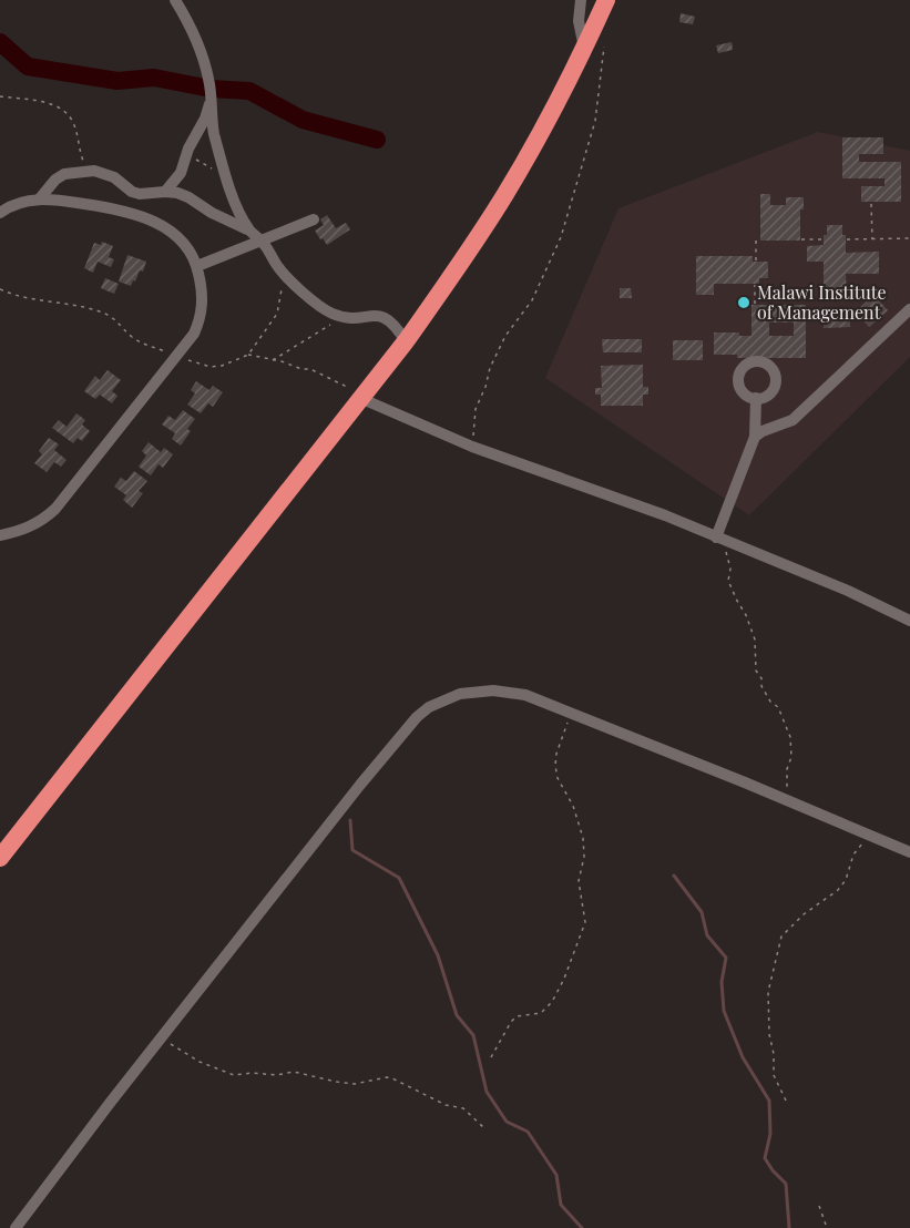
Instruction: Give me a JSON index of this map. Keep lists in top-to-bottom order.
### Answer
{
  "places": ["Malawi Institute of Management"]
}
